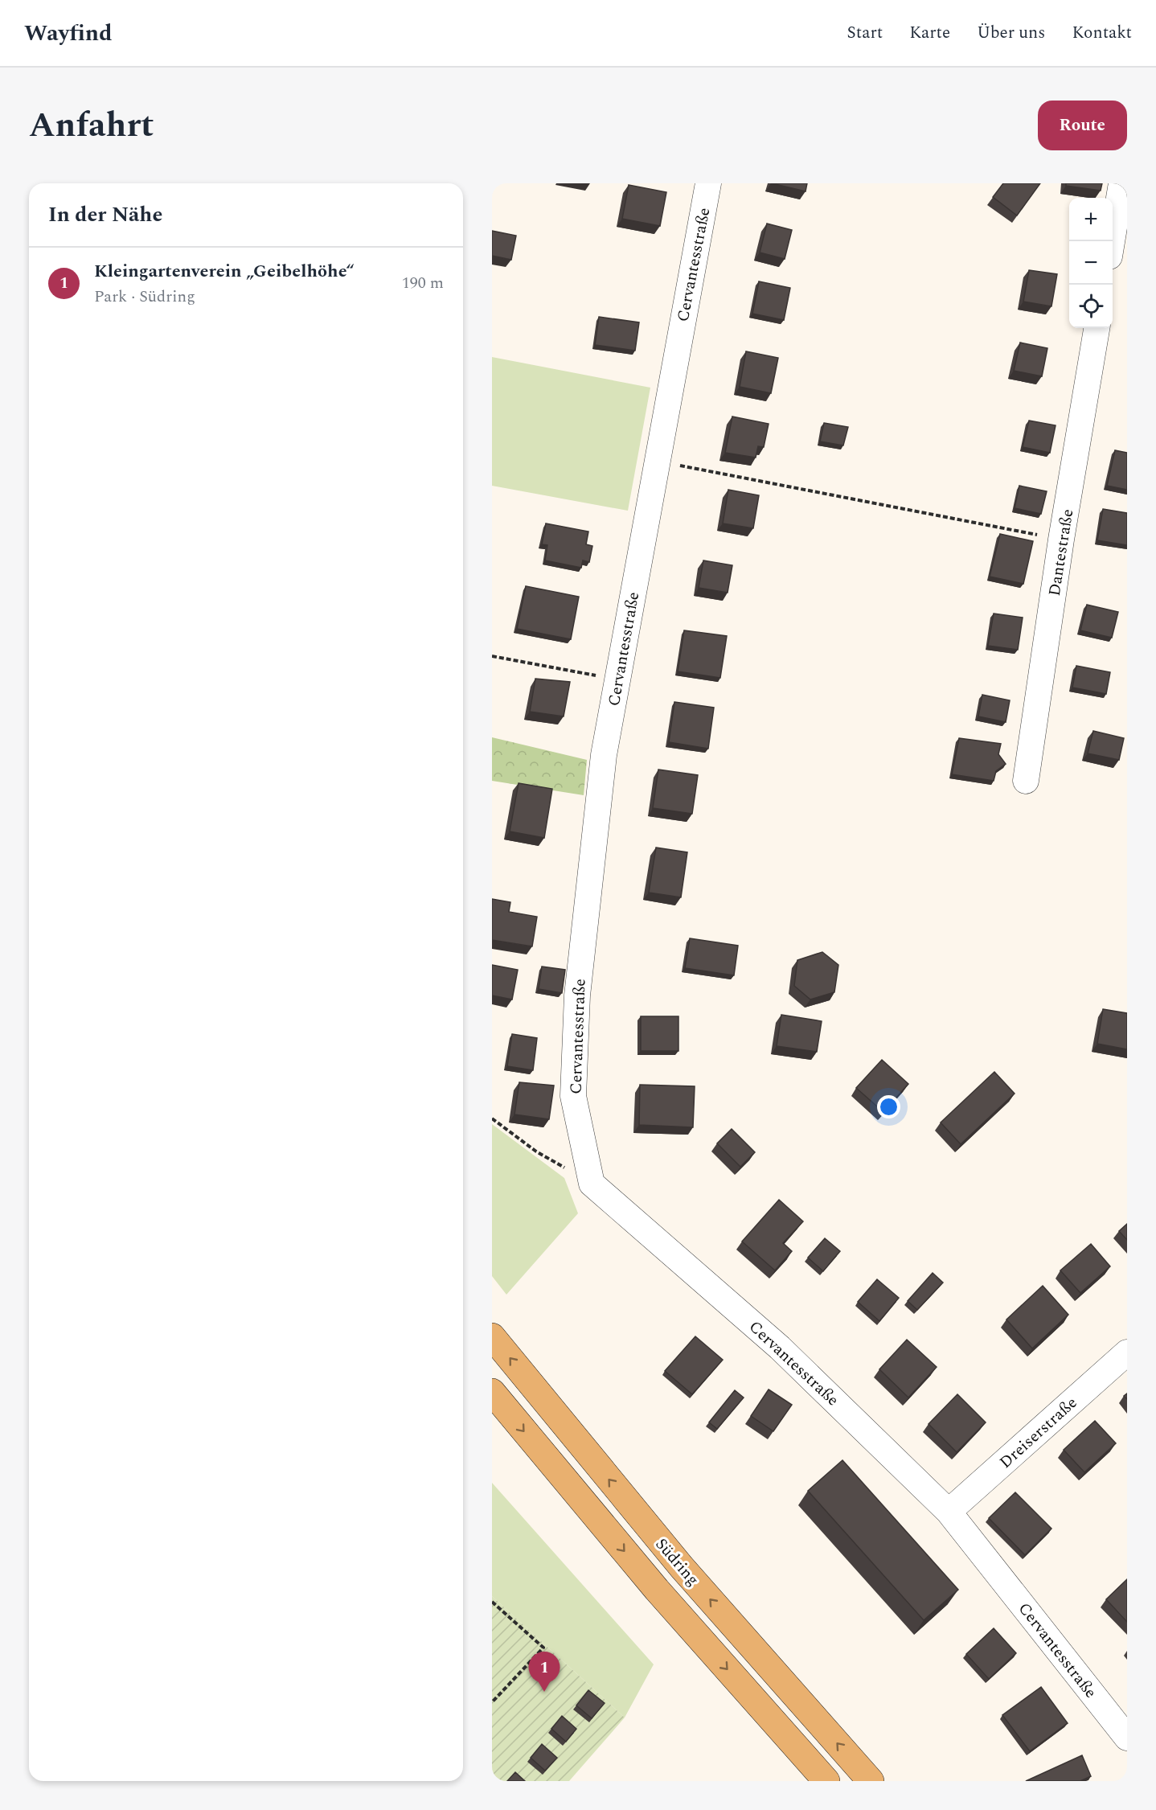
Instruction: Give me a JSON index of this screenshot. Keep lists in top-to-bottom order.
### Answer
{
  "streets": {
    "main road": ["Südring"],
    "street": ["Cervantesstraße", "Dantestraße", "Dreiserstraße"]
  },
  "crossings": [
    ["Cervantesstraße", "Dreiserstraße"]
  ],
  "page": {
    "header": "Wayfind",
    "nav": [
      "Start",
      "Karte",
      "Über uns",
      "Kontakt"
    ],
    "title": "Anfahrt",
    "buttons": "Route",
    "heading": "In der Nähe",
    "map_buttons": ["+", "−"],
    "list": [
      {
        "mark": "1",
        "name": "Kleingartenverein „Geibelhöhe“",
        "note": "Park · Südring",
        "value": "190 m"
      }
    ],
    "pins": "1"
  }
}
